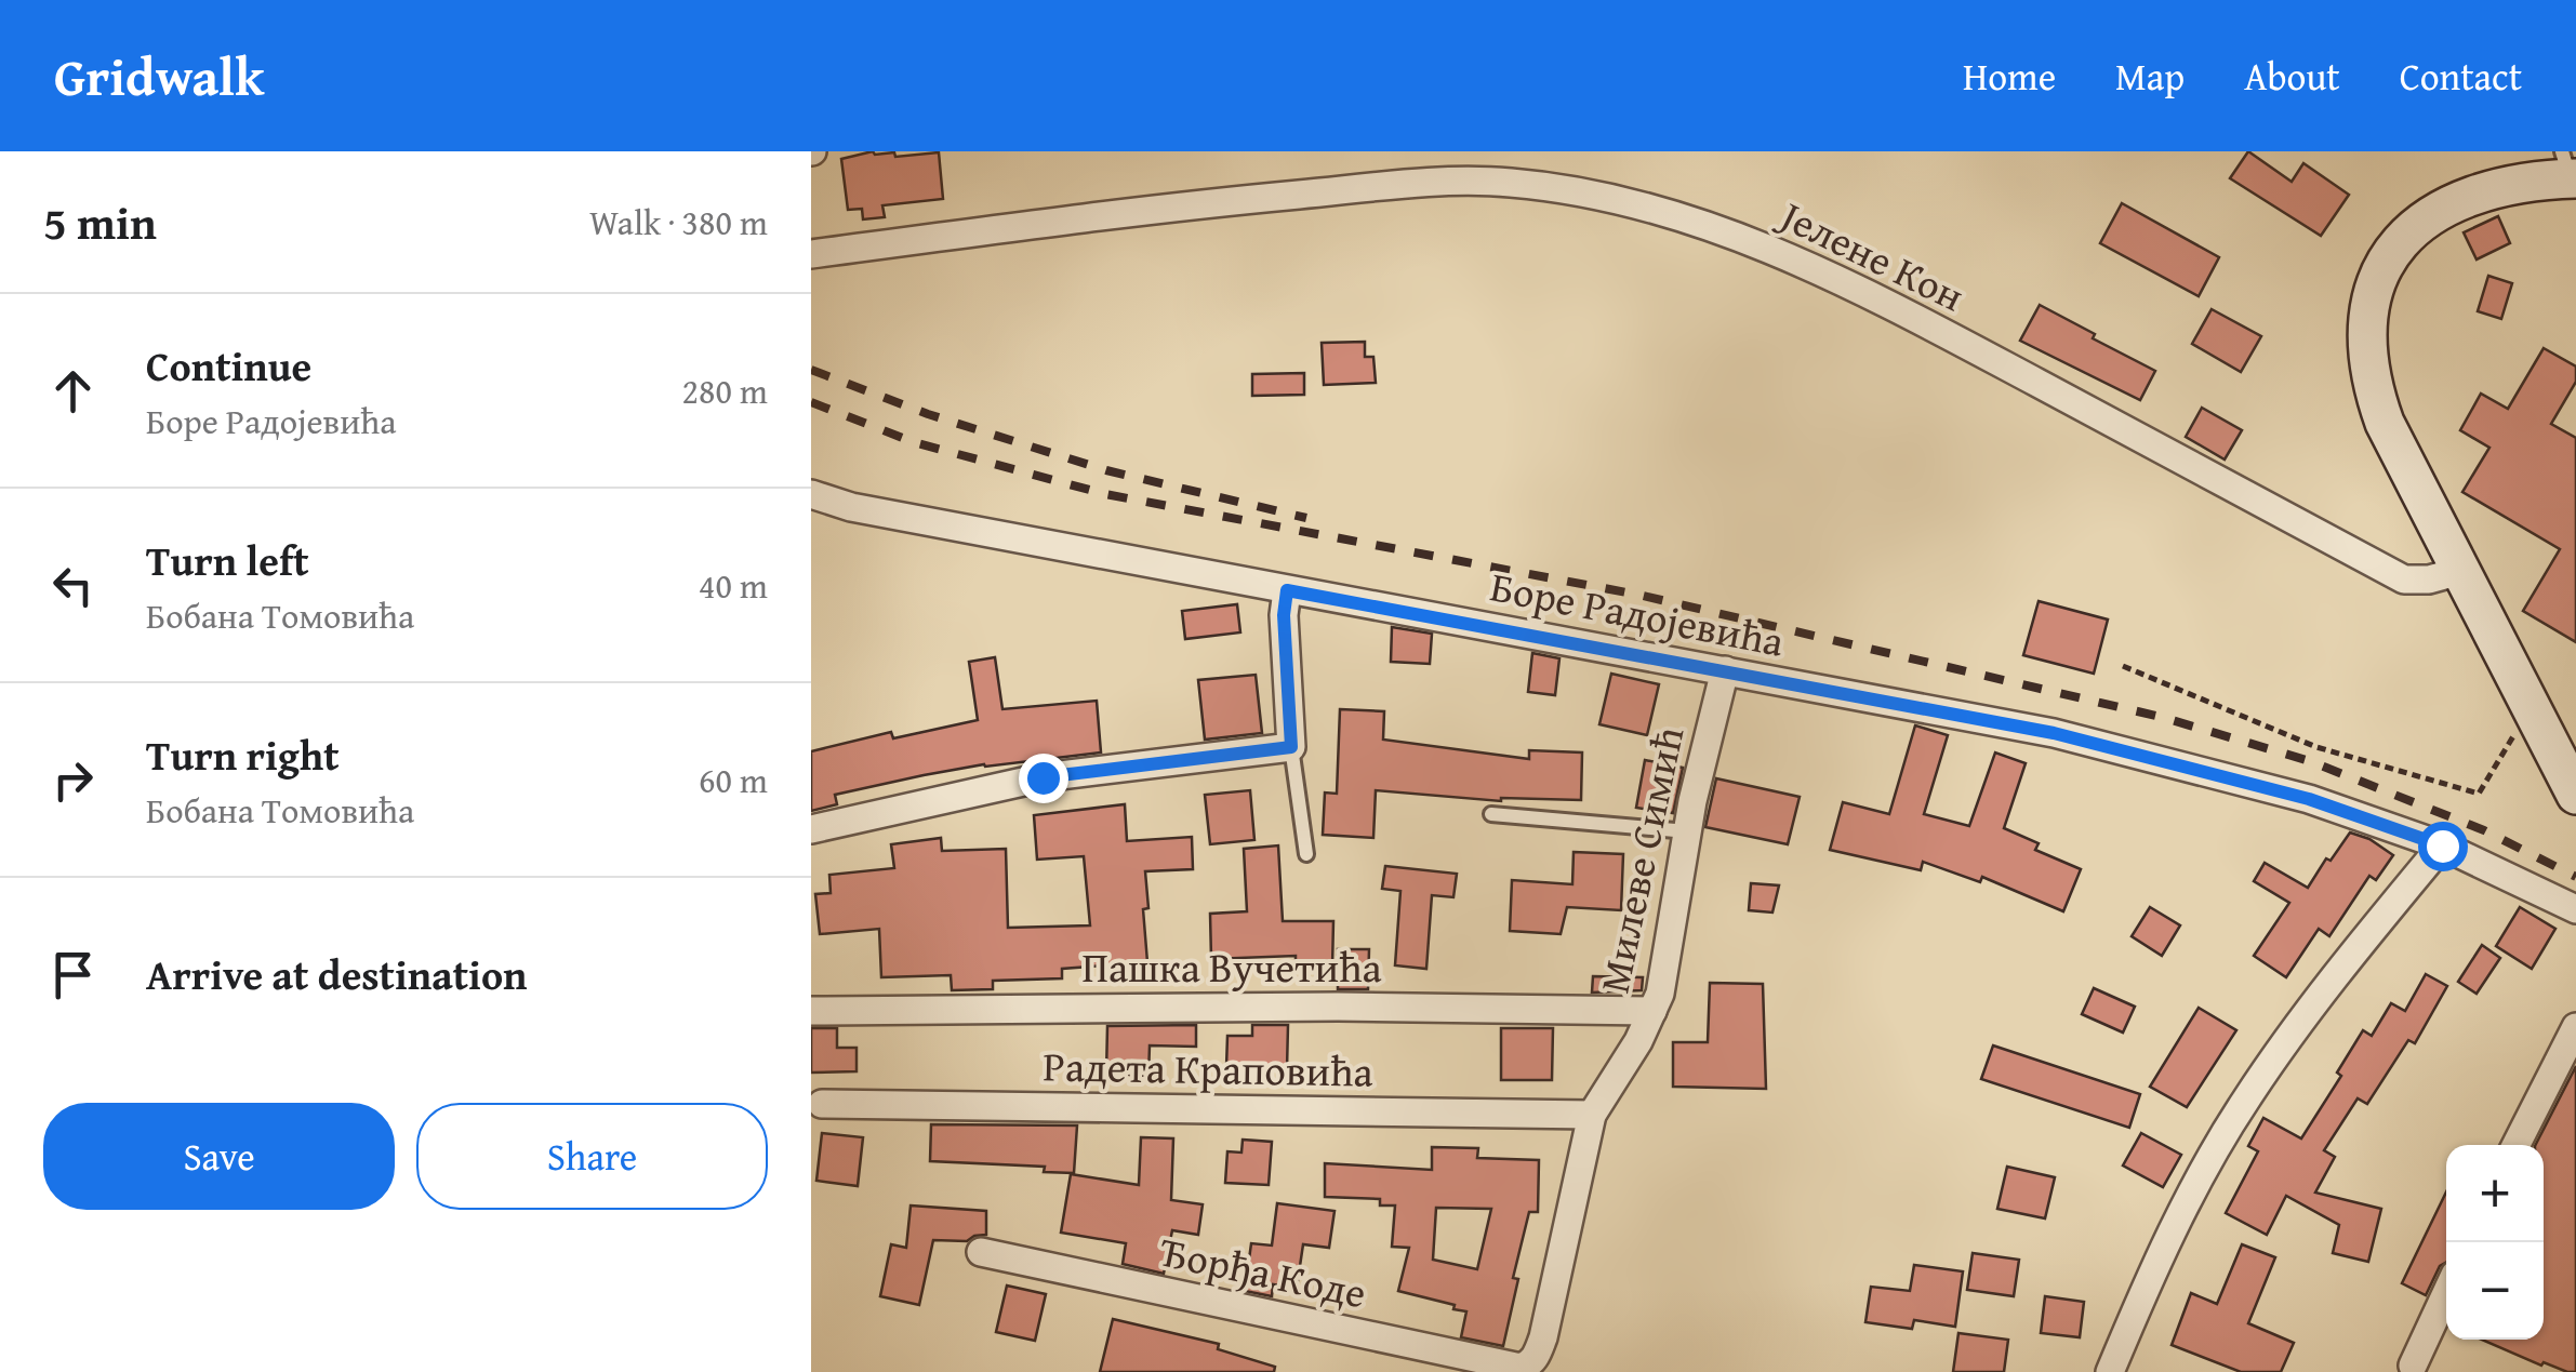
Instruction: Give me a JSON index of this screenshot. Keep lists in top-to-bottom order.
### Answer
{
  "streets": {
    "street": [
      "Јелене Кон",
      "Боре Радојевића",
      "Милеве Симић",
      "Пашка Вучетића",
      "Радета Краповића",
      "Ђорђа Коде"
    ]
  },
  "crossings": [
    ["Боре Радојевића", "Милеве Симић"],
    ["Милеве Симић", "Пашка Вучетића"],
    ["Милеве Симић", "Радета Краповића"],
    ["Милеве Симић", "Ђорђа Коде"]
  ],
  "page": {
    "header": "Gridwalk",
    "nav": [
      "Home",
      "Map",
      "About",
      "Contact"
    ],
    "heading": ["5 min", "Walk · 380 m"],
    "list": [
      ["Continue", "Боре Радојевића", "280 m"],
      ["Turn left", "Бобана Томовића", "40 m"],
      ["Turn right", "Бобана Томовића", "60 m"],
      "Arrive at destination"
    ],
    "buttons": ["Save", "Share"],
    "map_buttons": ["+", "−"]
  }
}
